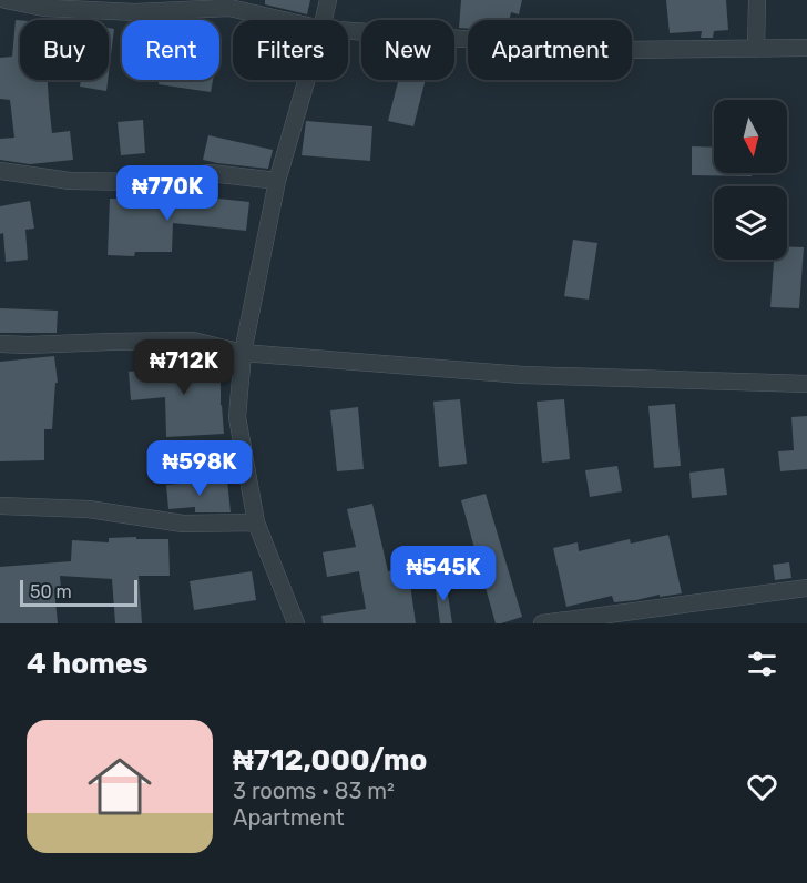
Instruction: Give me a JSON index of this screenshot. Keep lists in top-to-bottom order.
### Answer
{
  "scale_bar": "50 m",
  "north": "bottom",
  "page": {
    "chip": [
      "Buy",
      "Rent",
      "Filters",
      "New",
      "Apartment"
    ],
    "price": [
      "₦770K",
      "₦712K",
      "₦598K",
      "₦545K"
    ],
    "scale": "50 m",
    "heading": "4 homes",
    "list": [
      {
        "name": "₦712,000/mo",
        "note": "3 rooms · 83 m² · Apartment"
      }
    ]
  }
}
